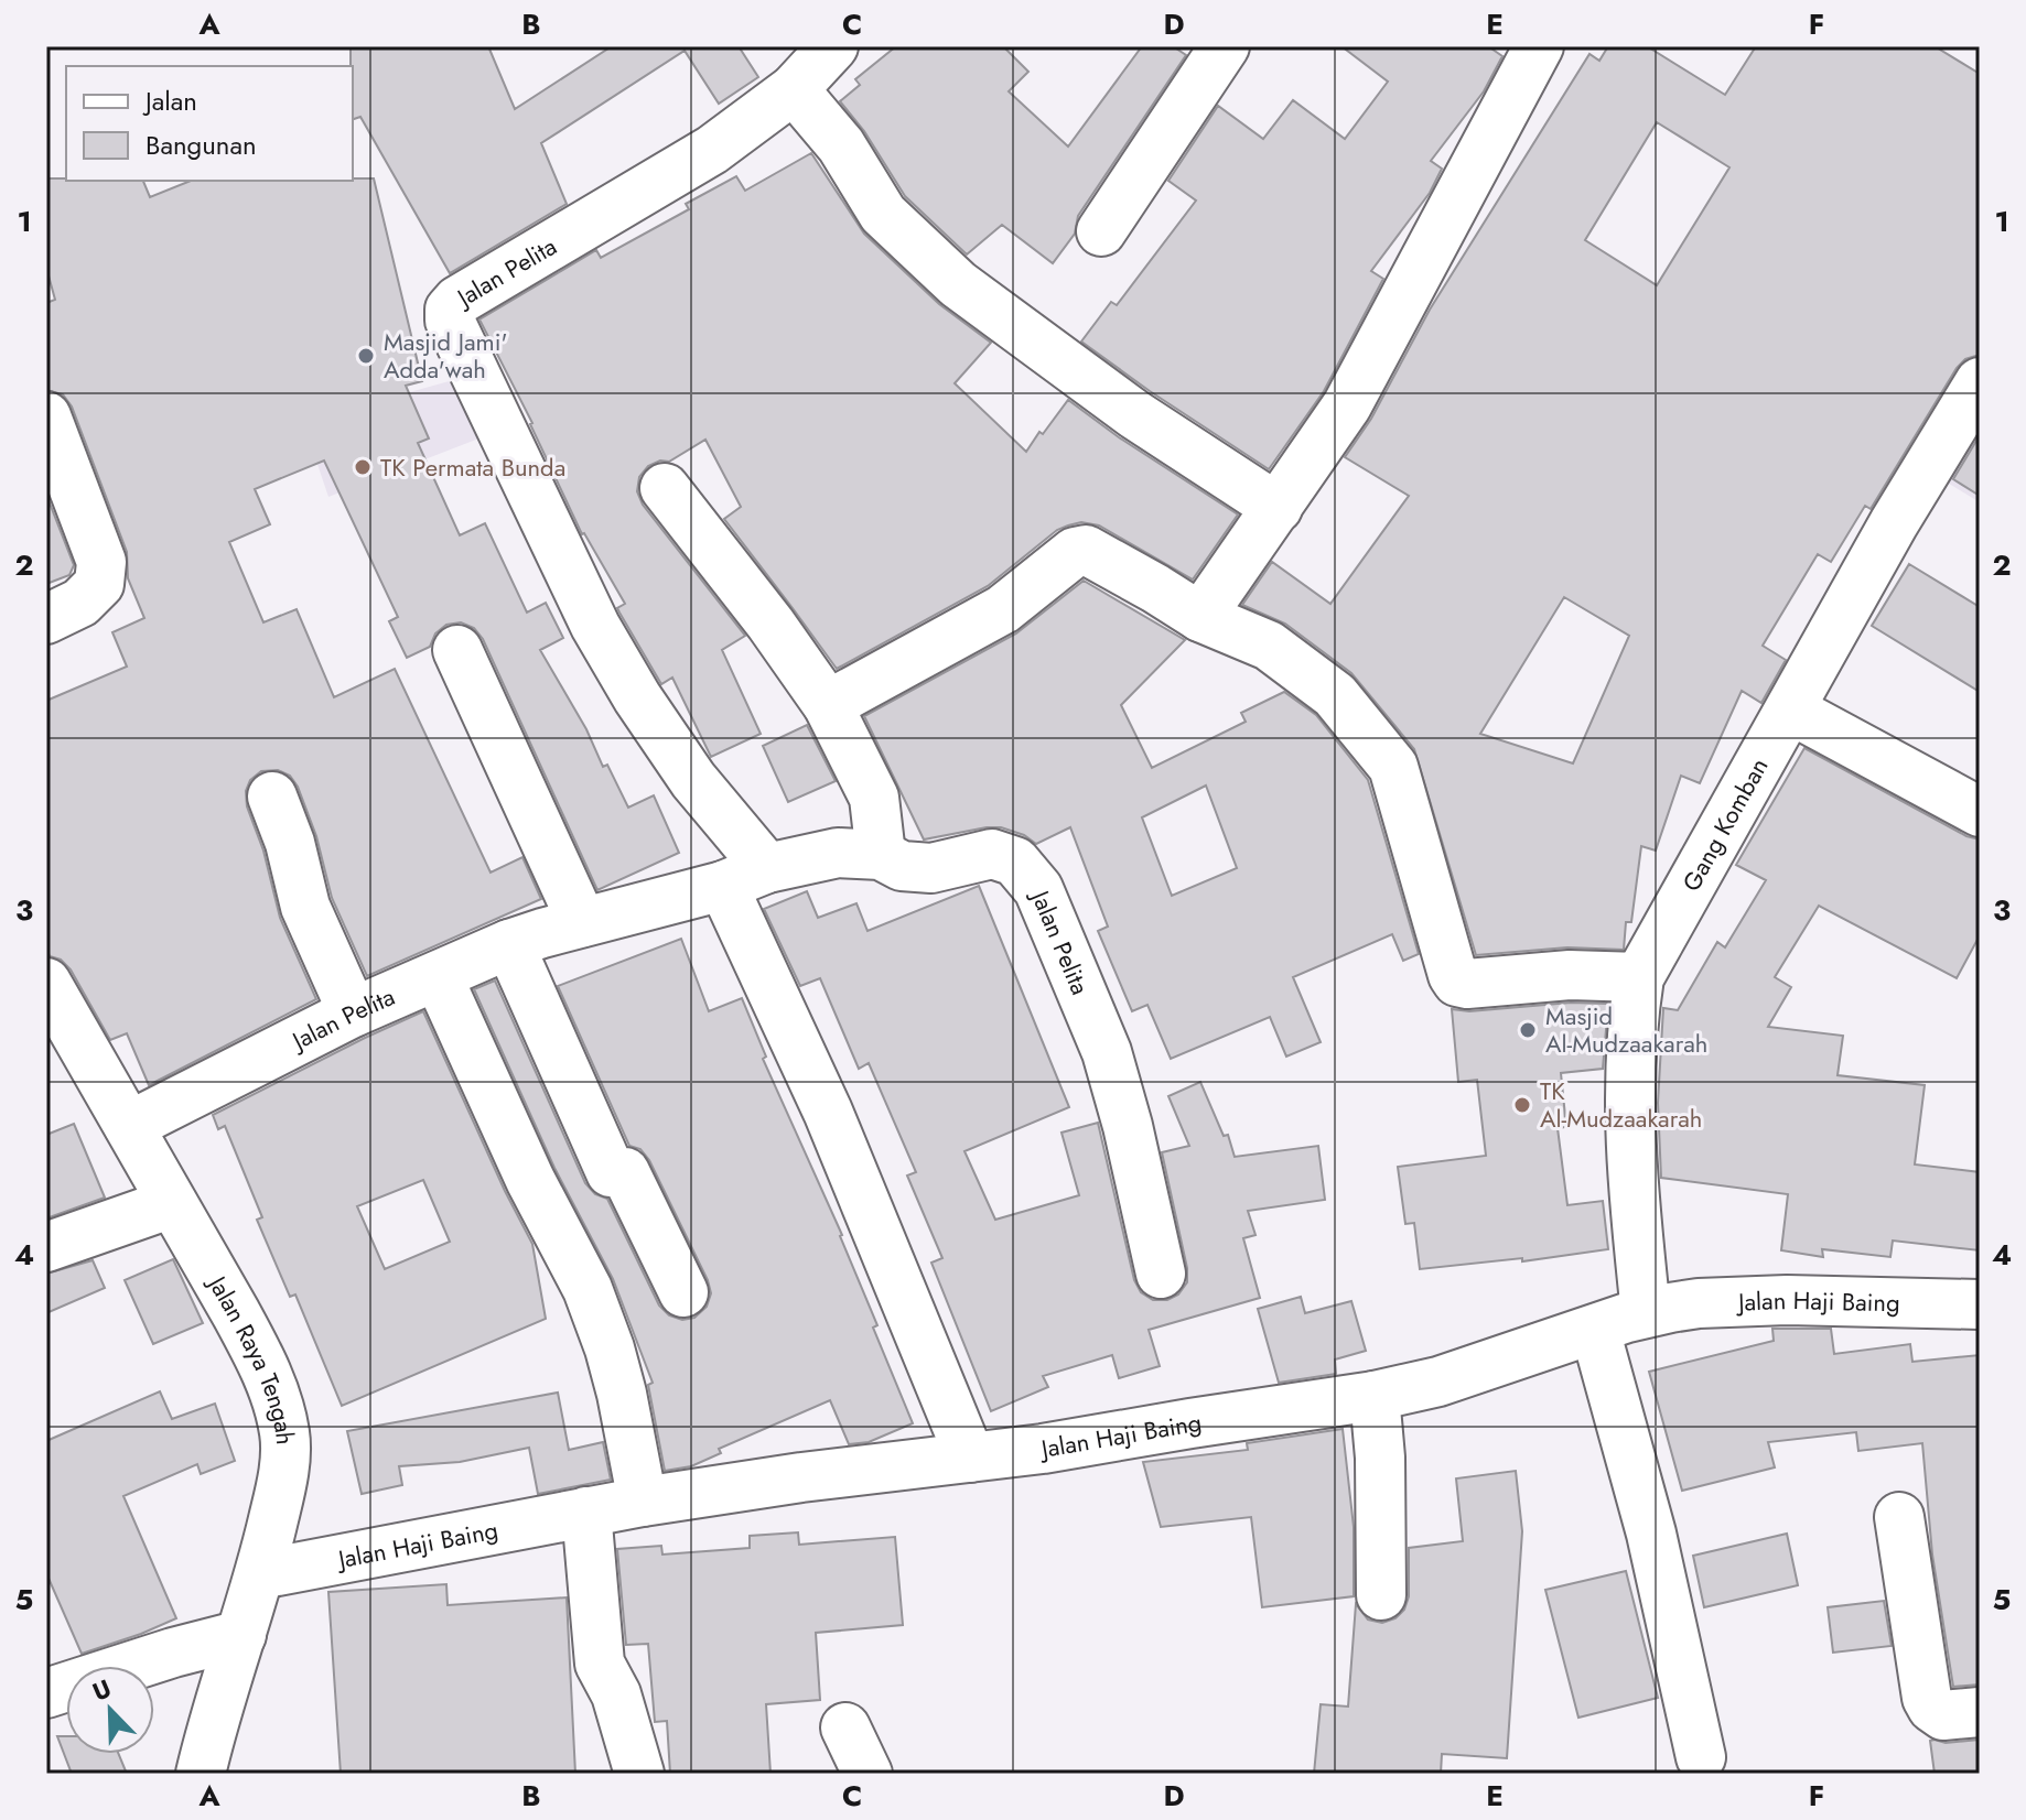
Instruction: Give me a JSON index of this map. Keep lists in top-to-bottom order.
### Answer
{
  "streets": {
    "street": [
      "Jalan Pelita",
      "Gang Komban",
      "Jalan Haji Baing",
      "Jalan Raya Tengah"
    ]
  },
  "crossings": [
    ["Jalan Pelita", "Jalan Raya Tengah"],
    ["Gang Komban", "Jalan Haji Baing"],
    ["Jalan Haji Baing", "Jalan Raya Tengah"]
  ],
  "places": [
    "Masjid Jami' Adda'wah",
    "TK Permata Bunda",
    "Masjid Al-Mudzaakarah",
    "TK Al-Mudzaakarah"
  ],
  "legend": ["Jalan", "Bangunan"],
  "north": "top left",
  "grid": {
    "columns": [
      "A",
      "B",
      "C",
      "D",
      "E",
      "F"
    ],
    "rows": [
      "1",
      "2",
      "3",
      "4",
      "5"
    ]
  }
}
